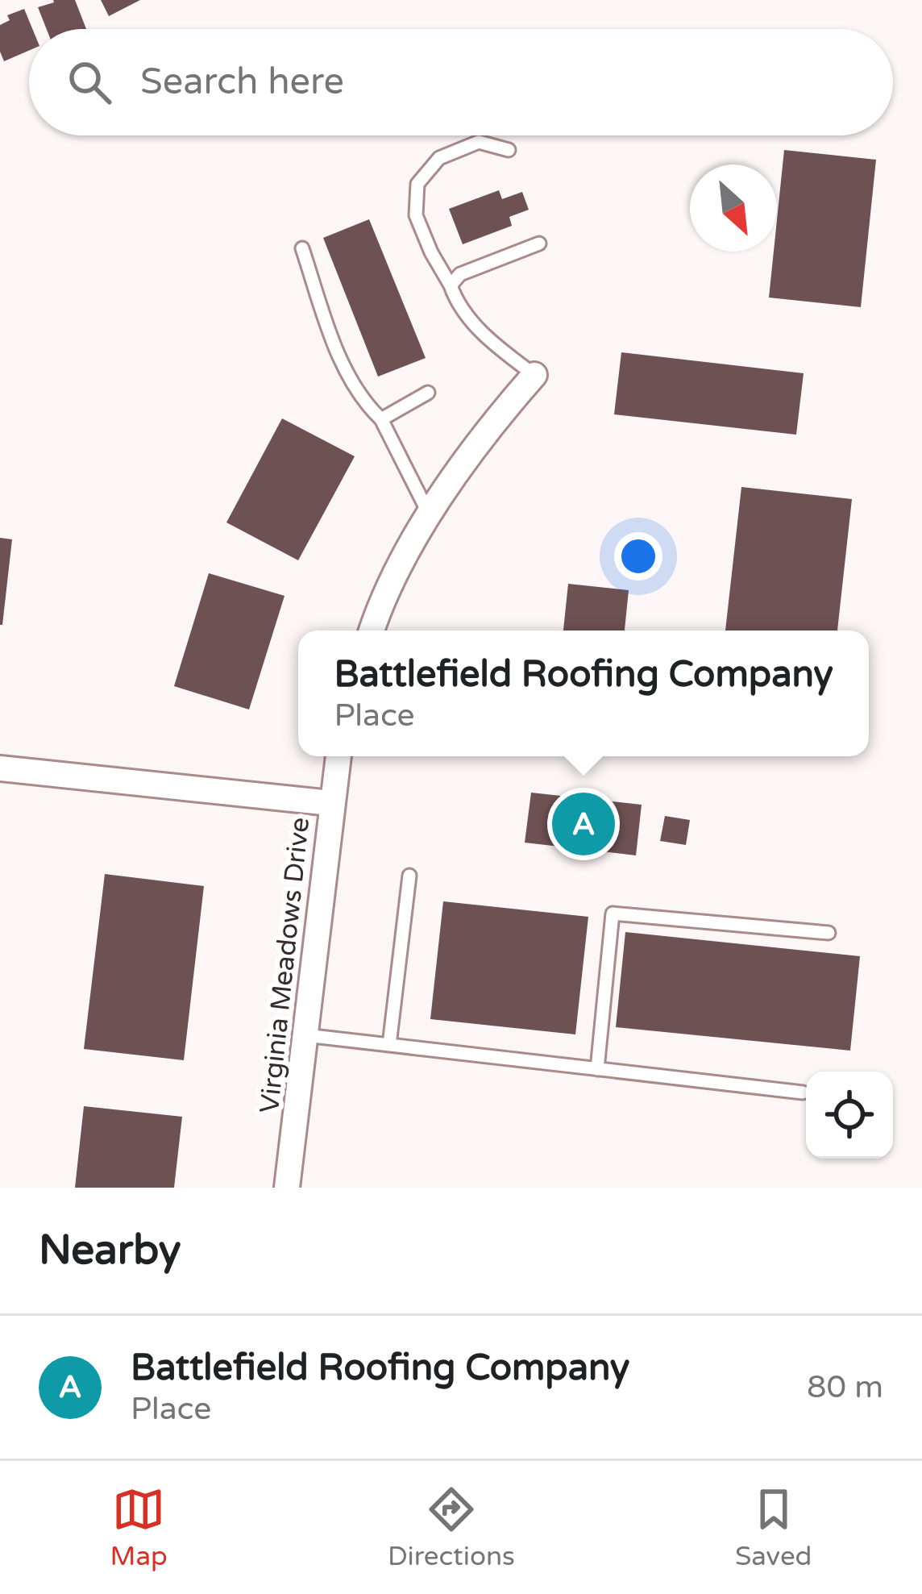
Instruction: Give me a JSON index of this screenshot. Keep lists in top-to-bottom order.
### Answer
{
  "streets": {
    "street": ["Virginia Meadows Drive"]
  },
  "north": "bottom right",
  "page": {
    "search": "Search here",
    "popup": ["Battlefield Roofing Company", "Place"],
    "pins": "A",
    "heading": "Nearby",
    "list": [
      {
        "mark": "A",
        "name": "Battlefield Roofing Company",
        "note": "Place",
        "value": "80 m"
      }
    ],
    "nav": ["Map", "Directions", "Saved"]
  }
}
